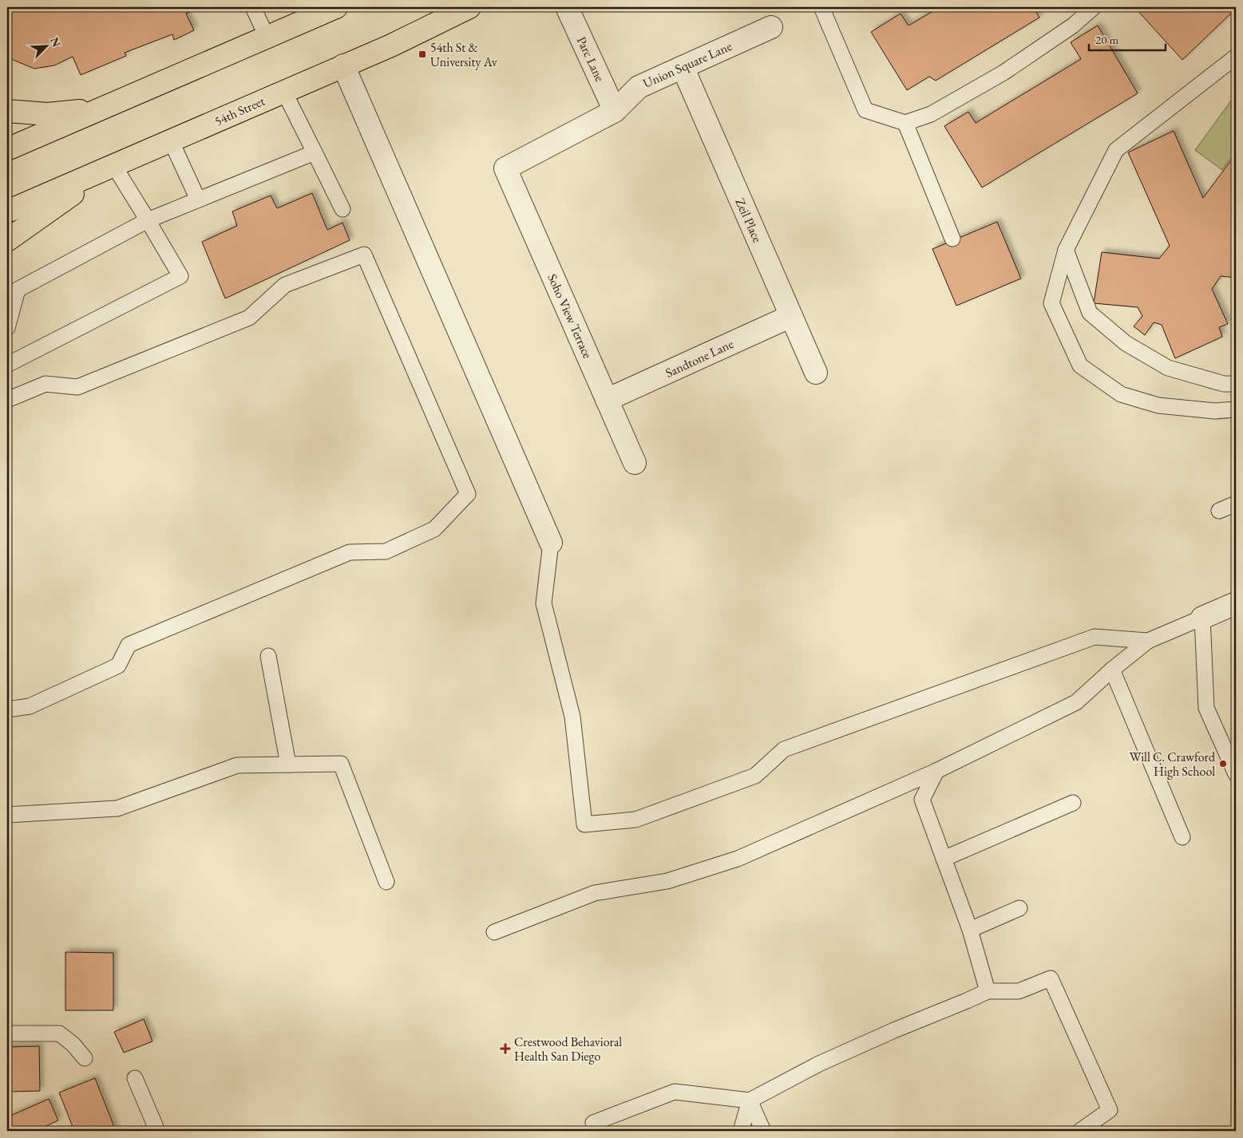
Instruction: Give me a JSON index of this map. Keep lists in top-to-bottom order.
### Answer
{
  "streets": {
    "main road": ["54th Street"],
    "street": [
      "Parc Lane",
      "Union Square Lane",
      "Zeil Place",
      "Soho View Terrace",
      "Sandtone Lane"
    ]
  },
  "crossings": [
    ["Parc Lane", "Union Square Lane"],
    ["Union Square Lane", "Zeil Place"],
    ["Union Square Lane", "Soho View Terrace"],
    ["Zeil Place", "Sandtone Lane"],
    ["Soho View Terrace", "Sandtone Lane"]
  ],
  "places": {
    "transit": ["54th St & University Av"],
    "other": ["Will C. Crawford High School"],
    "health": ["Crestwood Behavioral Health San Diego"]
  },
  "scale_bar": "20 m",
  "north": "top right"
}
